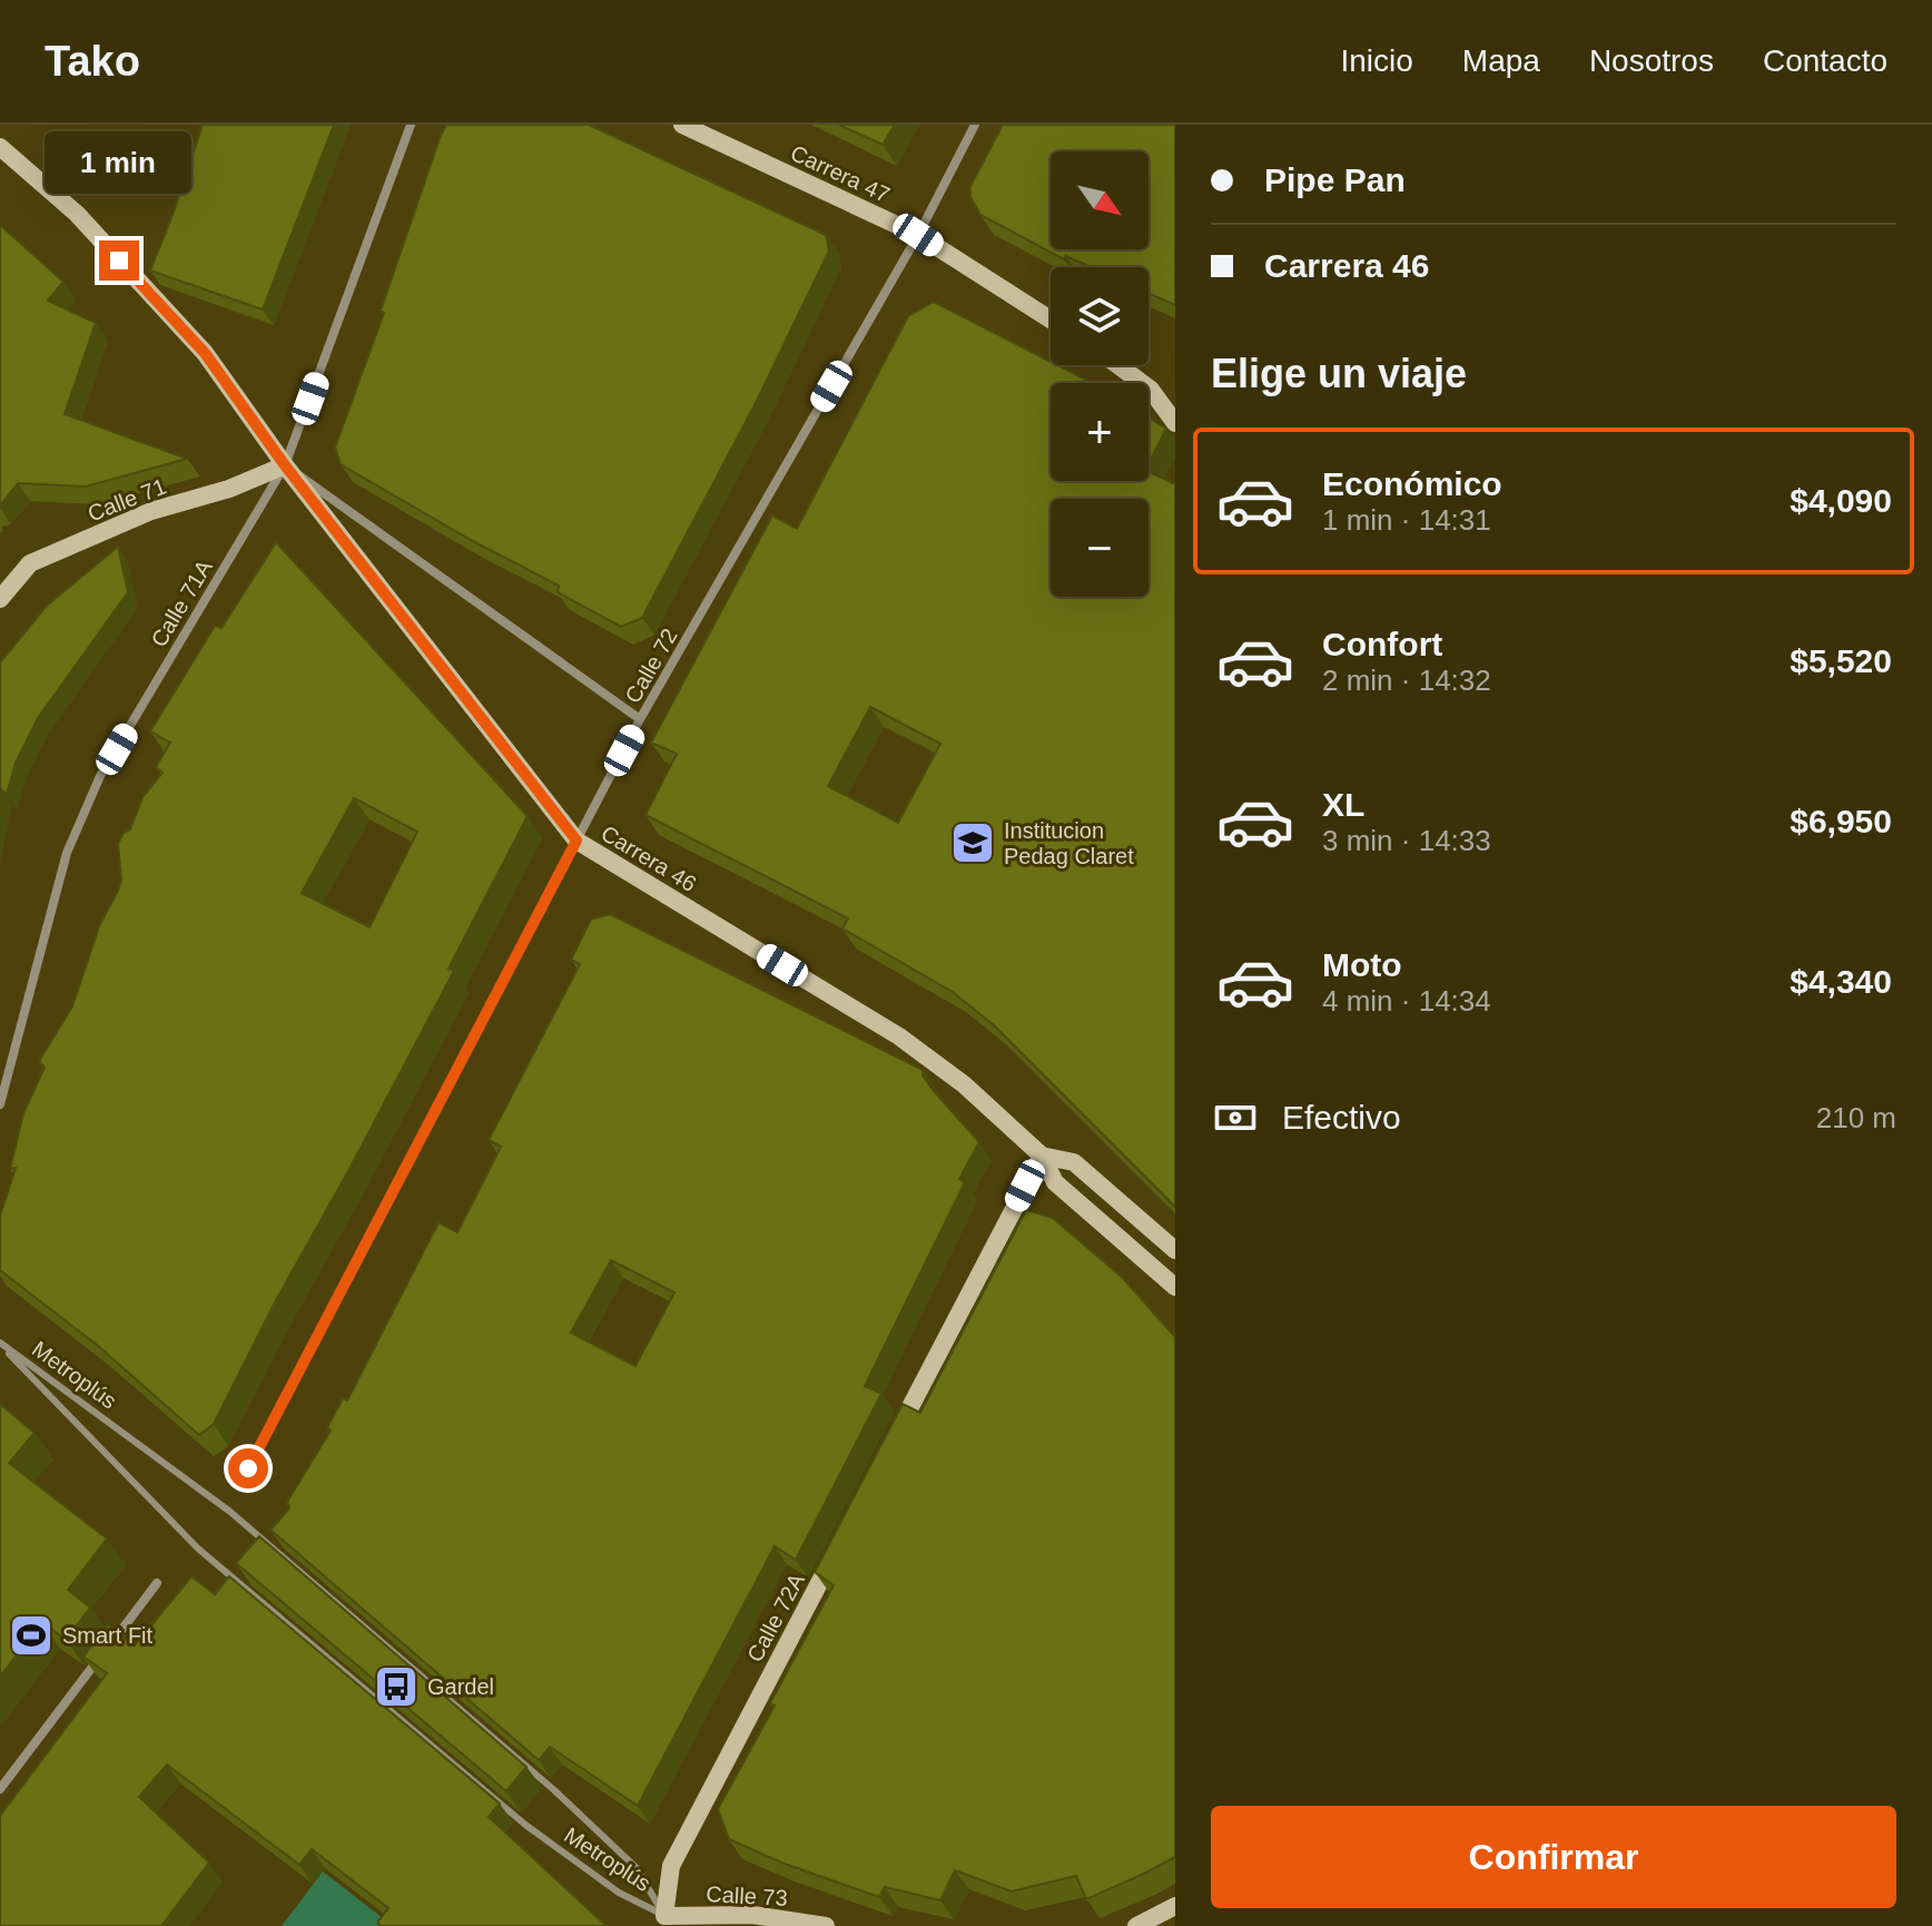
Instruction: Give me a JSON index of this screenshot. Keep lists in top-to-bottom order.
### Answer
{
  "streets": {
    "street": [
      "Carrera 47",
      "Calle 71",
      "Calle 71A",
      "Calle 72",
      "Carrera 46",
      "Calle 72A",
      "Calle 73"
    ],
    "lane": ["Metroplús"]
  },
  "crossings": [
    ["Carrera 47", "Calle 72"],
    ["Calle 71", "Calle 71A"],
    ["Calle 71", "Carrera 46"],
    ["Calle 71A", "Carrera 46"],
    ["Calle 72", "Carrera 46"],
    ["Metroplús", "Calle 72A"],
    ["Metroplús", "Calle 73"],
    ["Calle 72A", "Calle 73"]
  ],
  "places": {
    "school or university": ["Institucion Pedag Claret"],
    "sports": ["Smart Fit"],
    "bus stop": ["Gardel"]
  },
  "north": "bottom right",
  "page": {
    "header": "Tako",
    "nav": [
      "Inicio",
      "Mapa",
      "Nosotros",
      "Contacto"
    ],
    "banner": ["Pipe Pan", "Carrera 46"],
    "bubble": "1 min",
    "map_buttons": ["+", "−"],
    "heading": "Elige un viaje",
    "list": [
      {
        "name": "Económico",
        "note": "1 min · 14:31",
        "value": "$4,090"
      },
      {
        "name": "Confort",
        "note": "2 min · 14:32",
        "value": "$5,520"
      },
      {
        "name": "XL",
        "note": "3 min · 14:33",
        "value": "$6,950"
      },
      {
        "name": "Moto",
        "note": "4 min · 14:34",
        "value": "$4,340"
      }
    ],
    "pay": ["Efectivo", "210 m"],
    "buttons": "Confirmar"
  }
}
